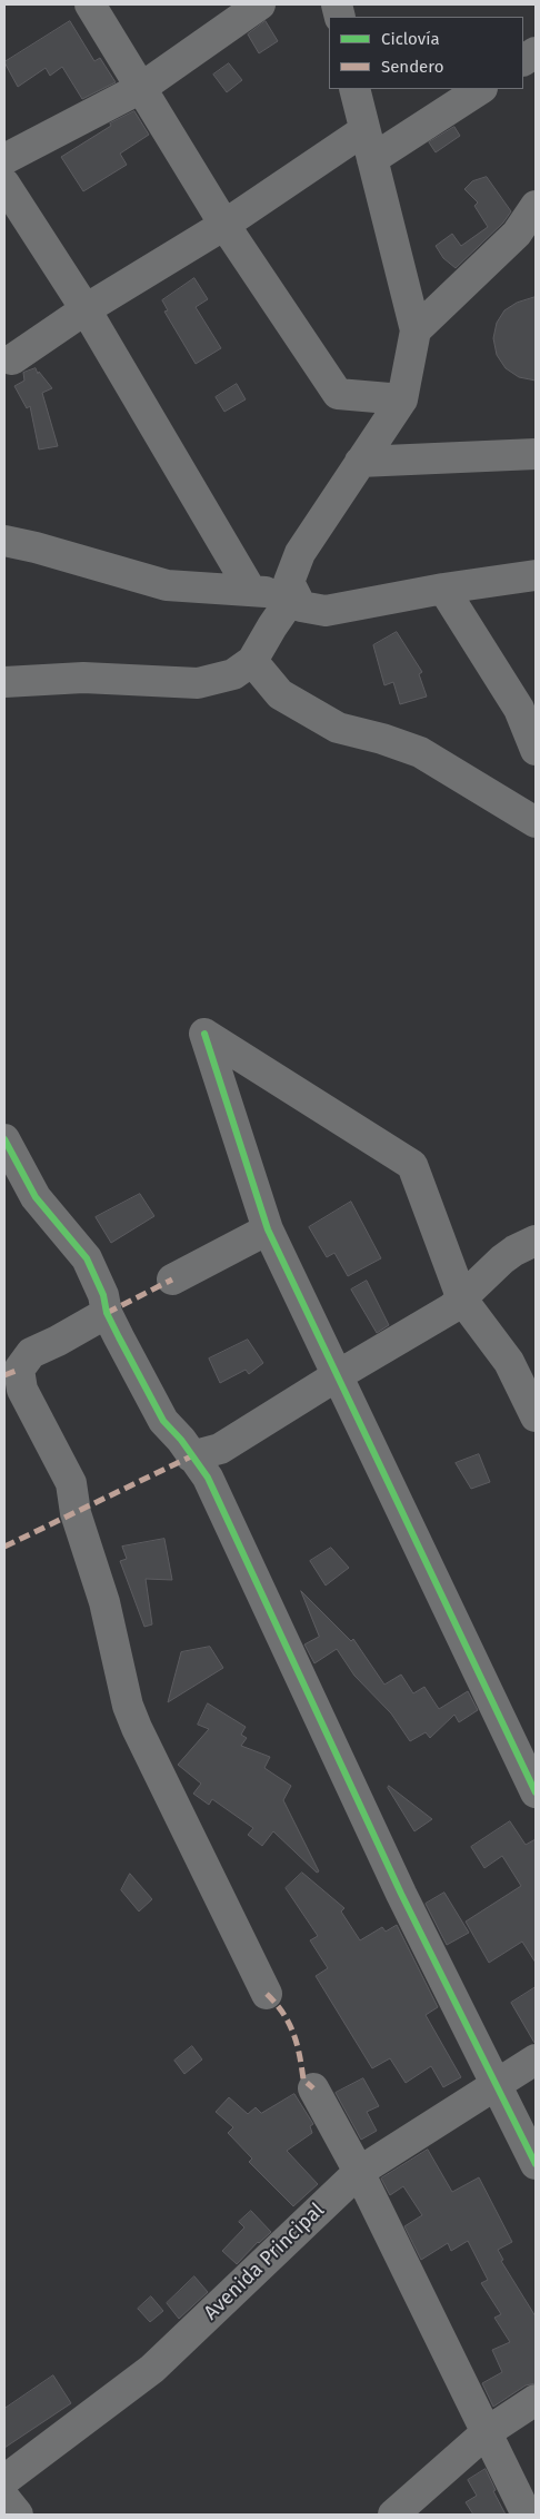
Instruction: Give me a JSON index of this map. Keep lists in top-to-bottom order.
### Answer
{
  "streets": {
    "street": ["Avenida Principal"]
  },
  "legend": ["Ciclovía", "Sendero"]
}
